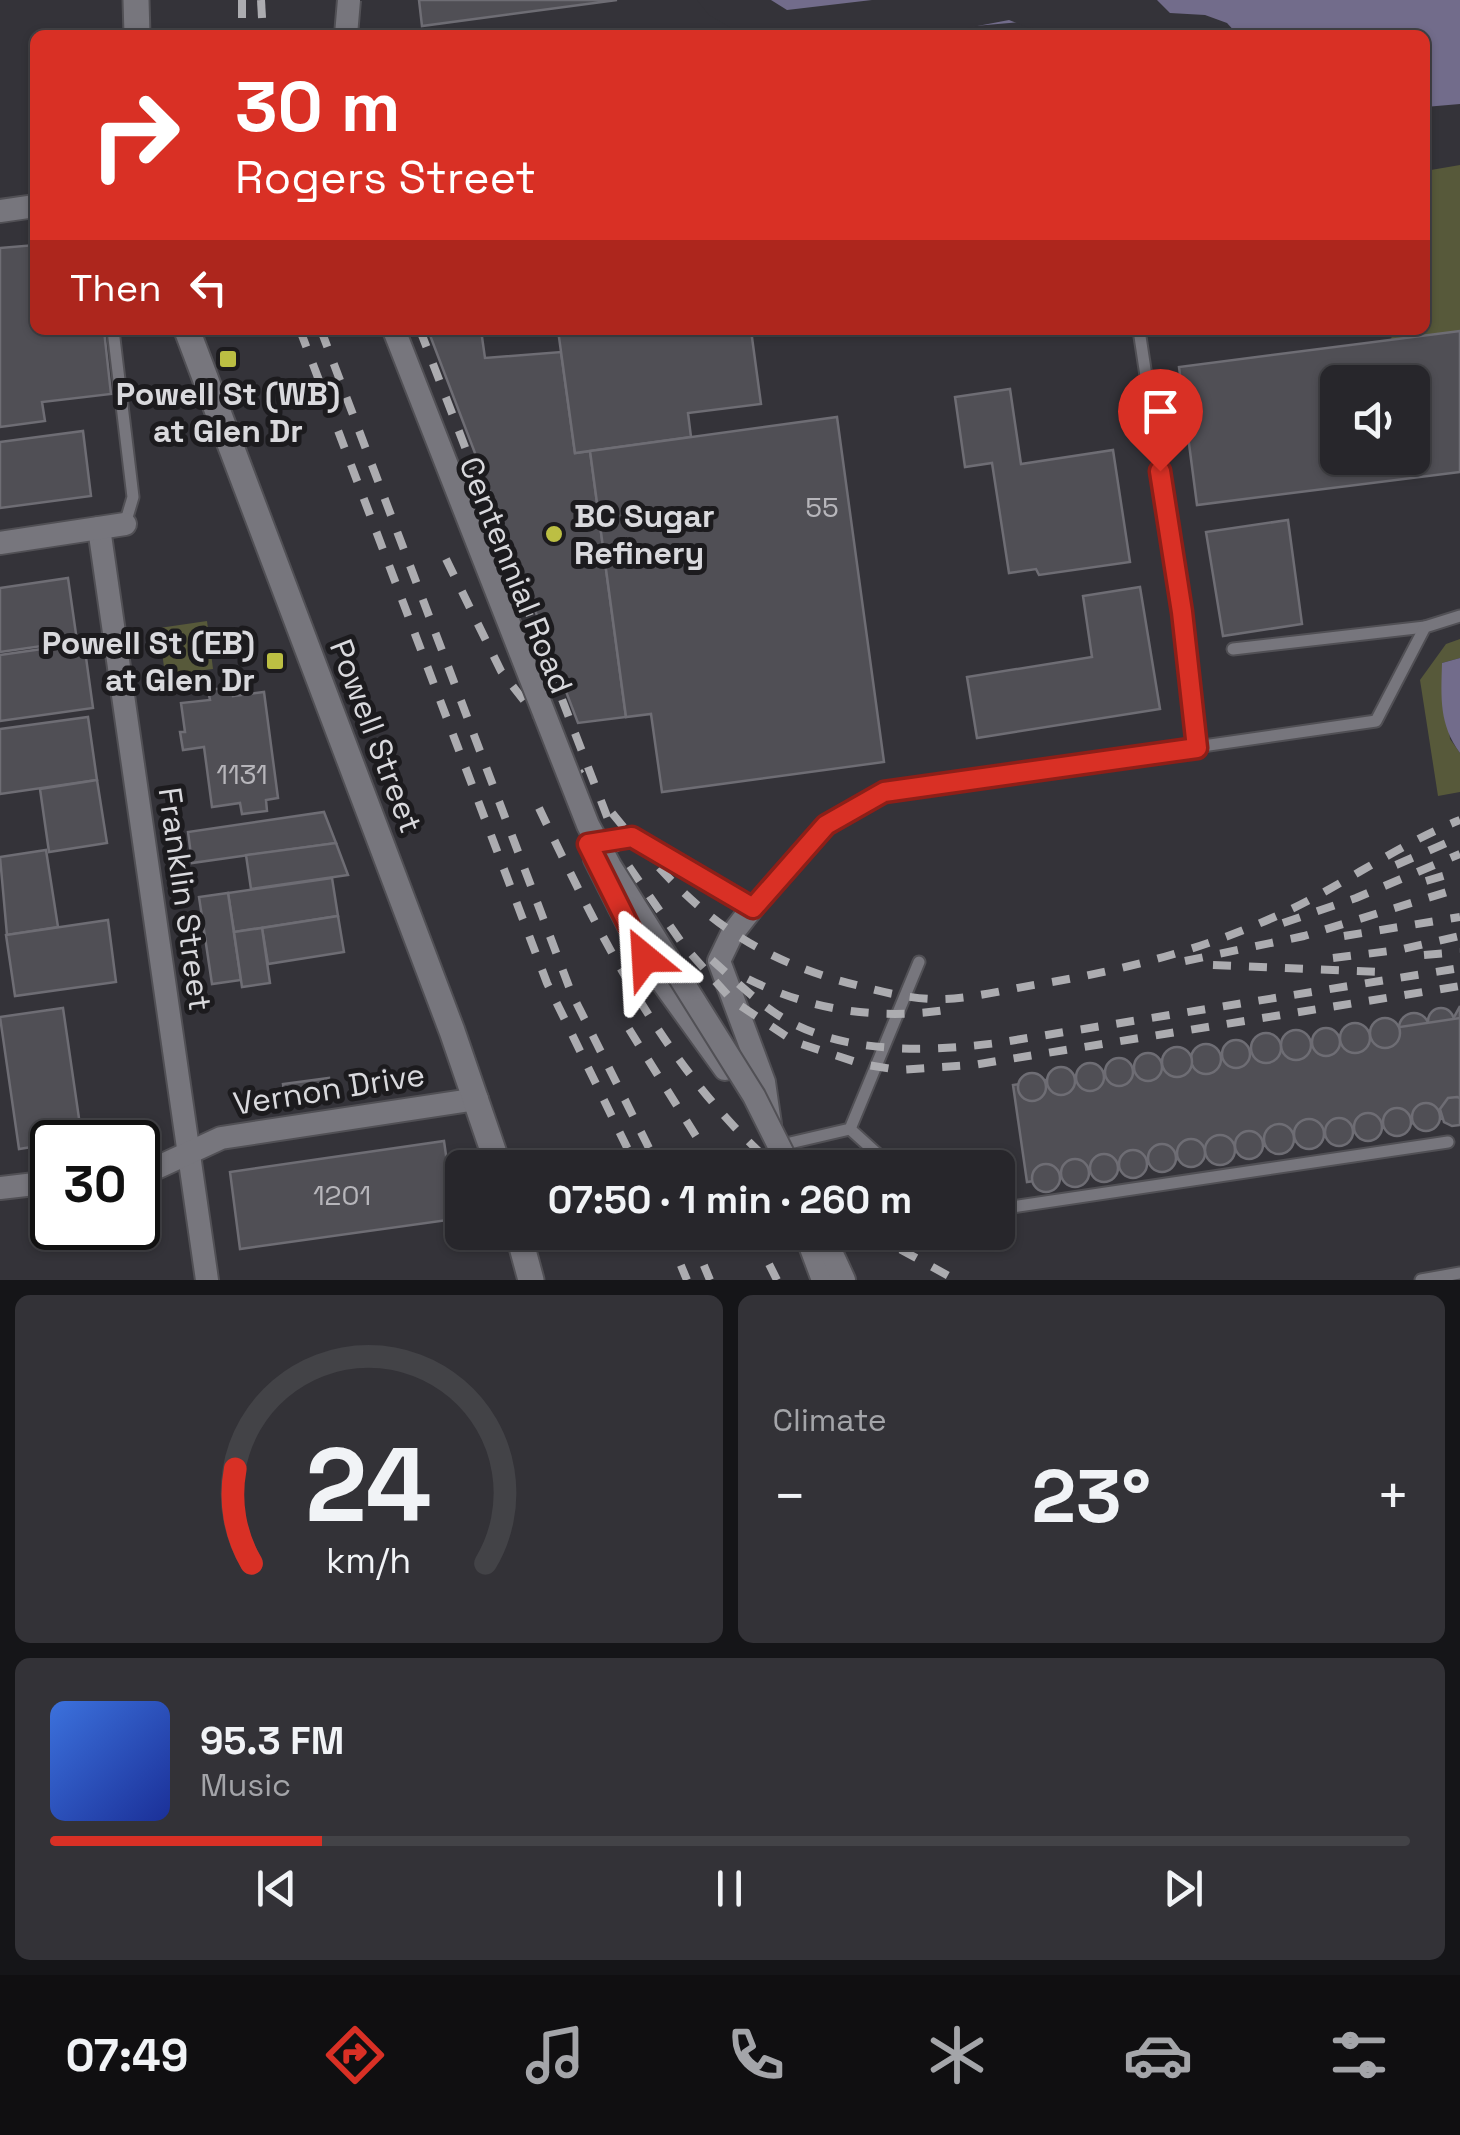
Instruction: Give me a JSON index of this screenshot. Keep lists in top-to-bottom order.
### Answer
{
  "streets": {
    "main road": ["Powell Street"],
    "street": ["Centennial Road", "Franklin Street", "Vernon Drive"]
  },
  "crossings": [
    ["Powell Street", "Vernon Drive"],
    ["Franklin Street", "Vernon Drive"]
  ],
  "places": {
    "transit": ["Powell St (WB) at Glen Dr", "Powell St (EB) at Glen Dr"],
    "other": ["BC Sugar Refinery"]
  },
  "house_numbers": ["55", "1131", "1201"],
  "page": {
    "turn": ["30 m", "Rogers Street"],
    "then": "Then",
    "limit": "30",
    "trip": "07:50 · 1 min · 260 m",
    "tile": "Climate",
    "heat": ["−", "23°", "+"],
    "song": ["95.3 FM", "Music"],
    "tabs": "07:49",
    "gauge": ["24", "km/h"]
  }
}
